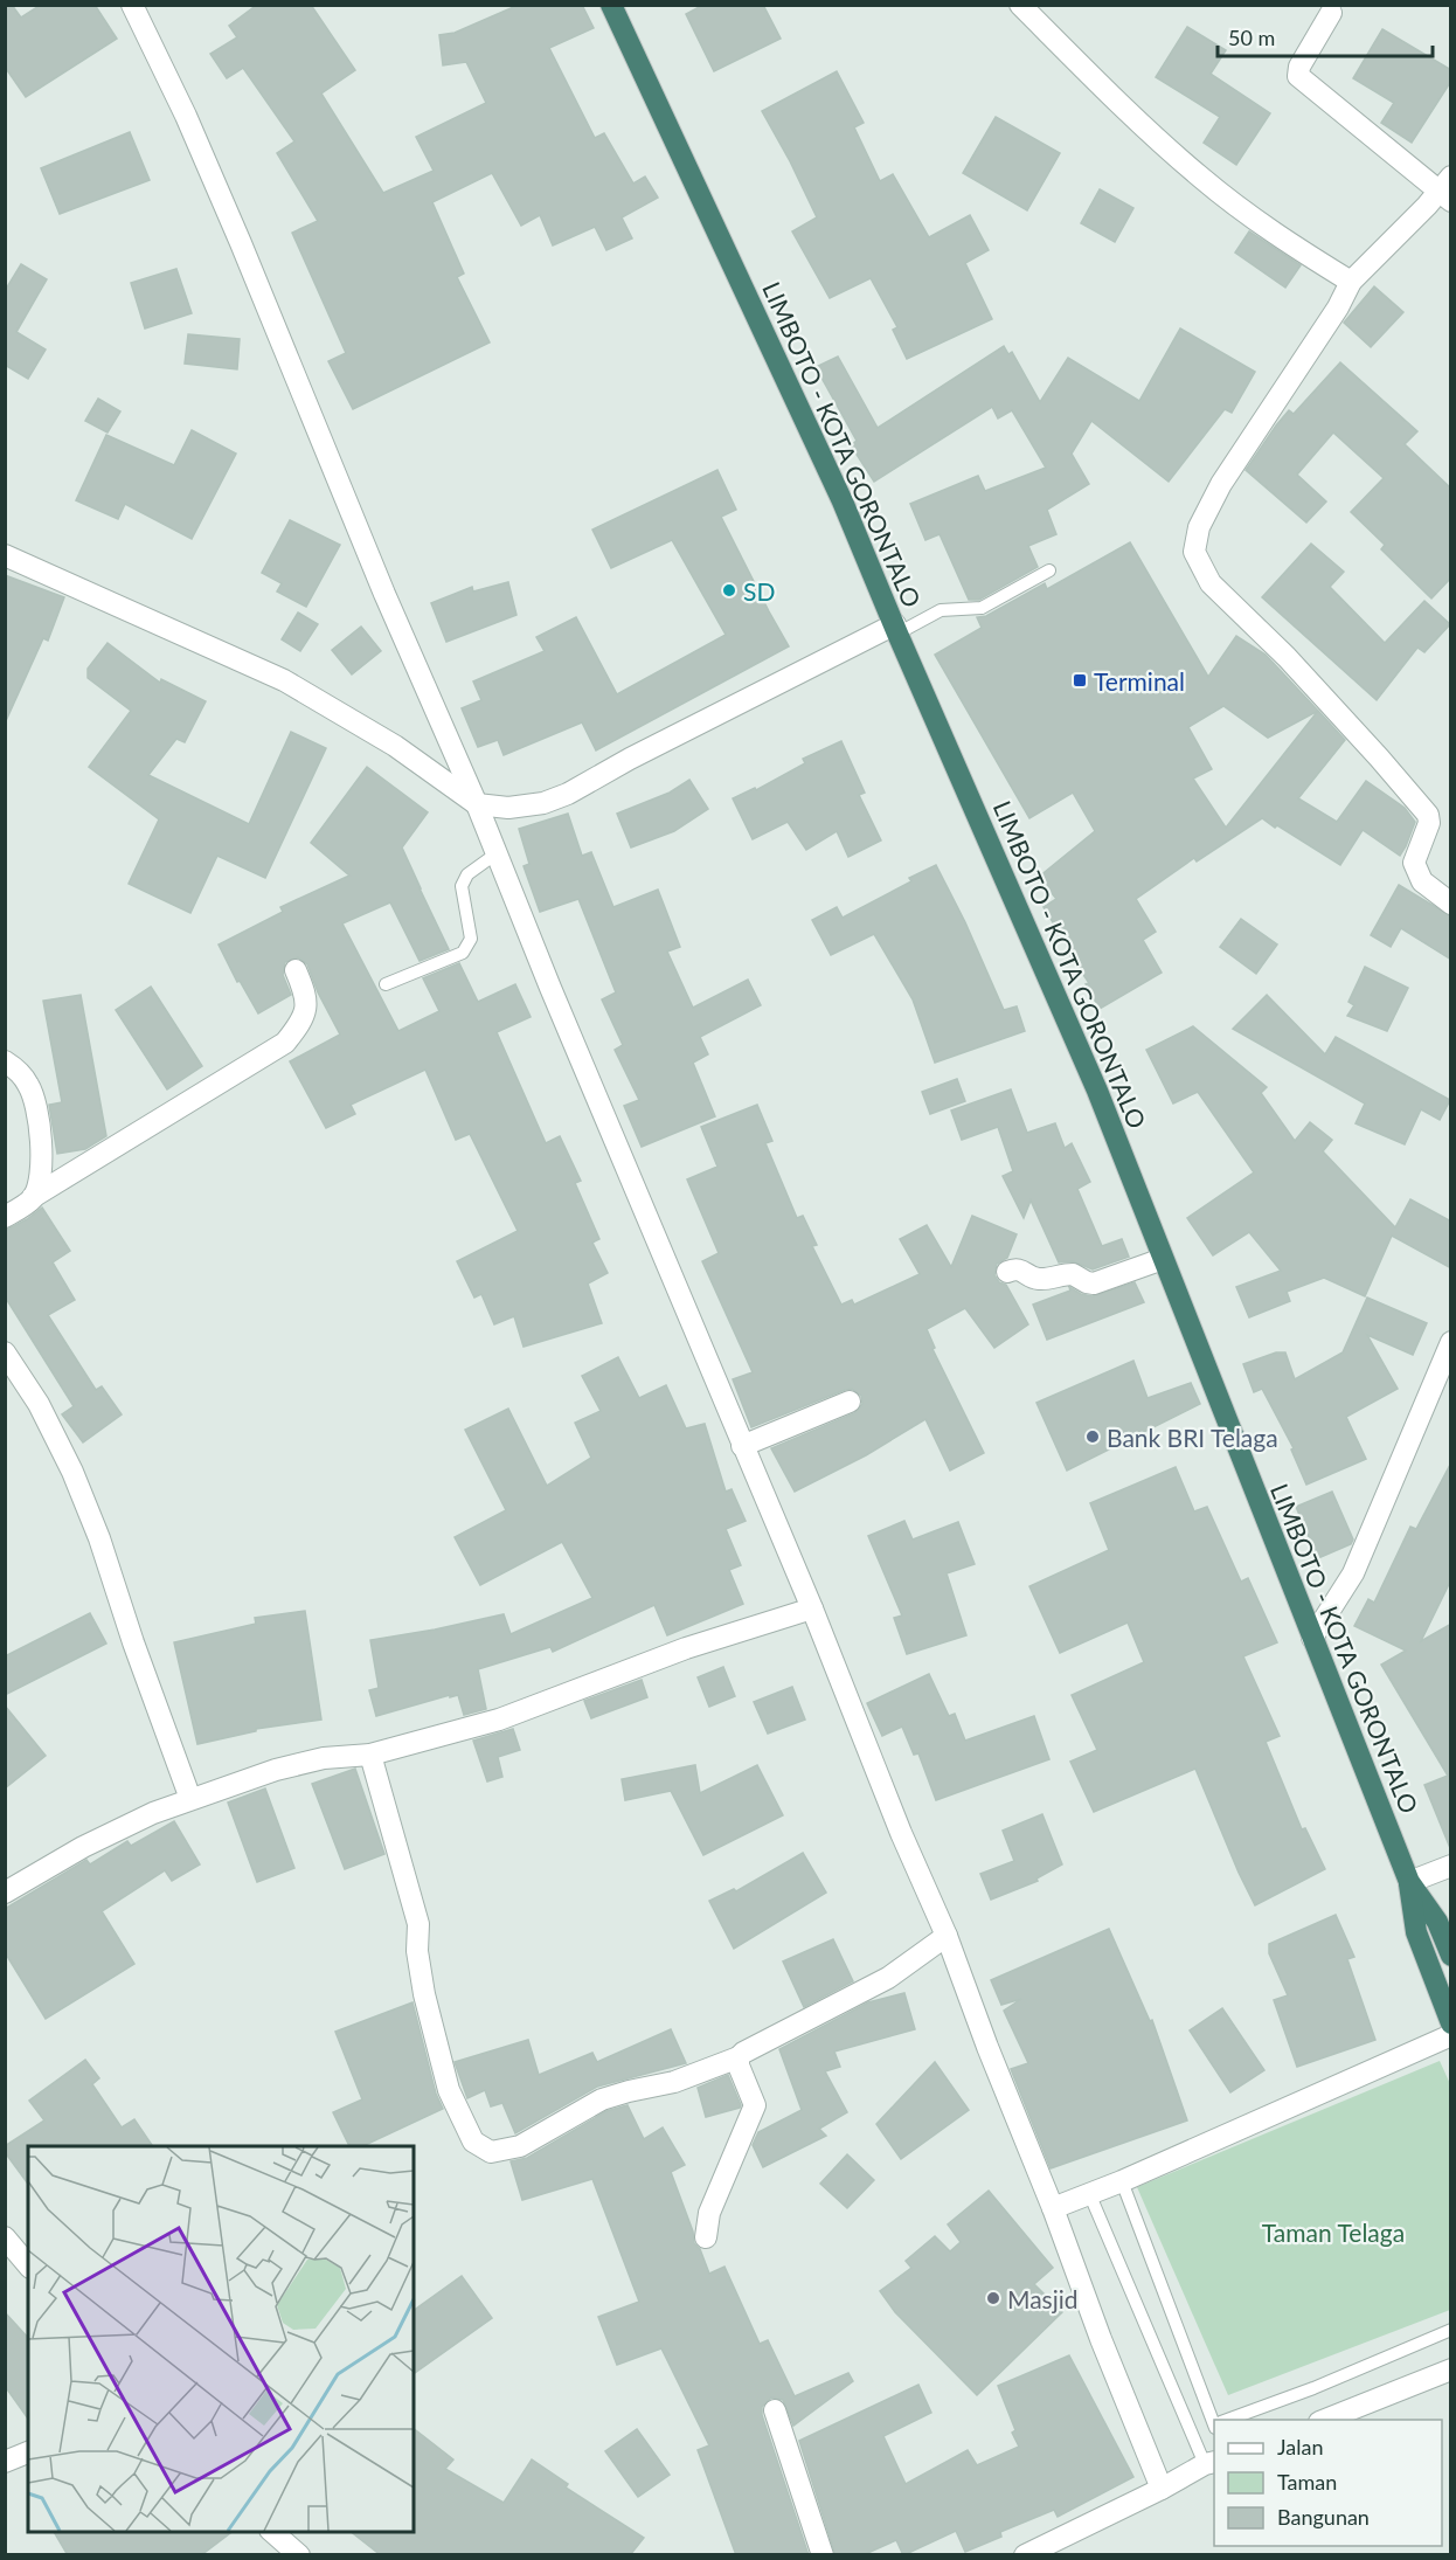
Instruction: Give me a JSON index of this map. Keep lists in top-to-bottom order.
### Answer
{
  "streets": {
    "highway": ["LIMBOTO - KOTA GORONTALO"]
  },
  "parks": ["Taman Telaga"],
  "places": {
    "other": ["SD", "Bank BRI Telaga", "Masjid"],
    "transit": ["Terminal"]
  },
  "legend": ["Jalan", "Taman", "Bangunan"],
  "scale_bar": "50 m"
}
